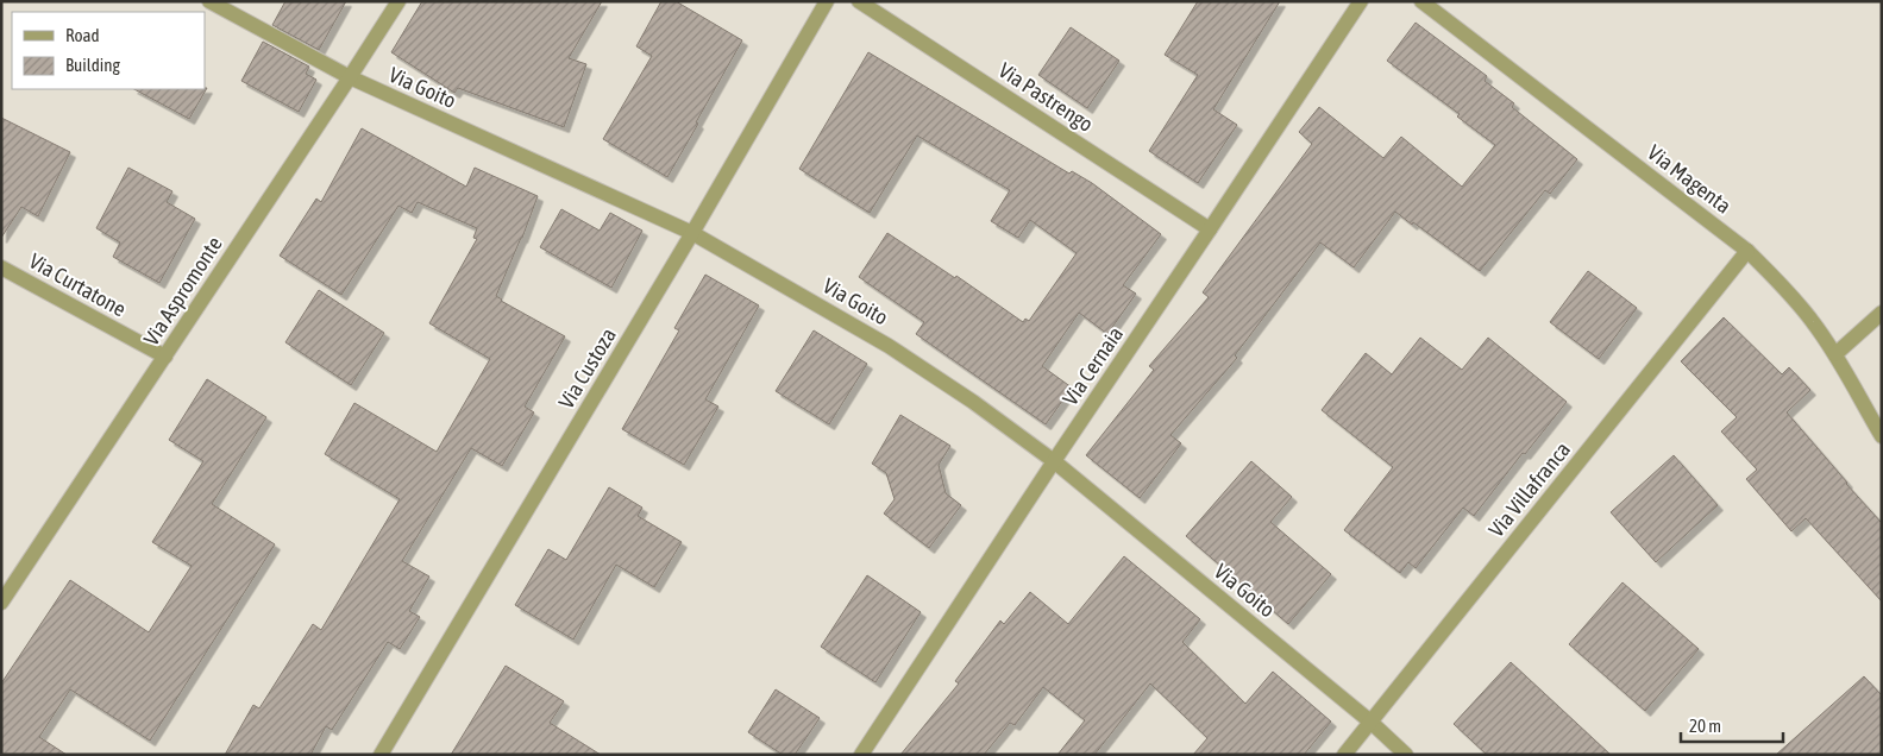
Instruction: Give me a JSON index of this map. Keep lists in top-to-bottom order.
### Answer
{
  "streets": {
    "street": [
      "Via Goito",
      "Via Pastrengo",
      "Via Magenta",
      "Via Curtatone",
      "Via Aspromonte",
      "Via Cernaia",
      "Via Custoza",
      "Via Villafranca"
    ]
  },
  "crossings": [
    ["Via Goito", "Via Aspromonte"],
    ["Via Goito", "Via Cernaia"],
    ["Via Goito", "Via Custoza"],
    ["Via Goito", "Via Villafranca"],
    ["Via Pastrengo", "Via Cernaia"],
    ["Via Magenta", "Via Villafranca"],
    ["Via Curtatone", "Via Aspromonte"]
  ],
  "legend": ["Road", "Building"],
  "scale_bar": "20 m"
}
